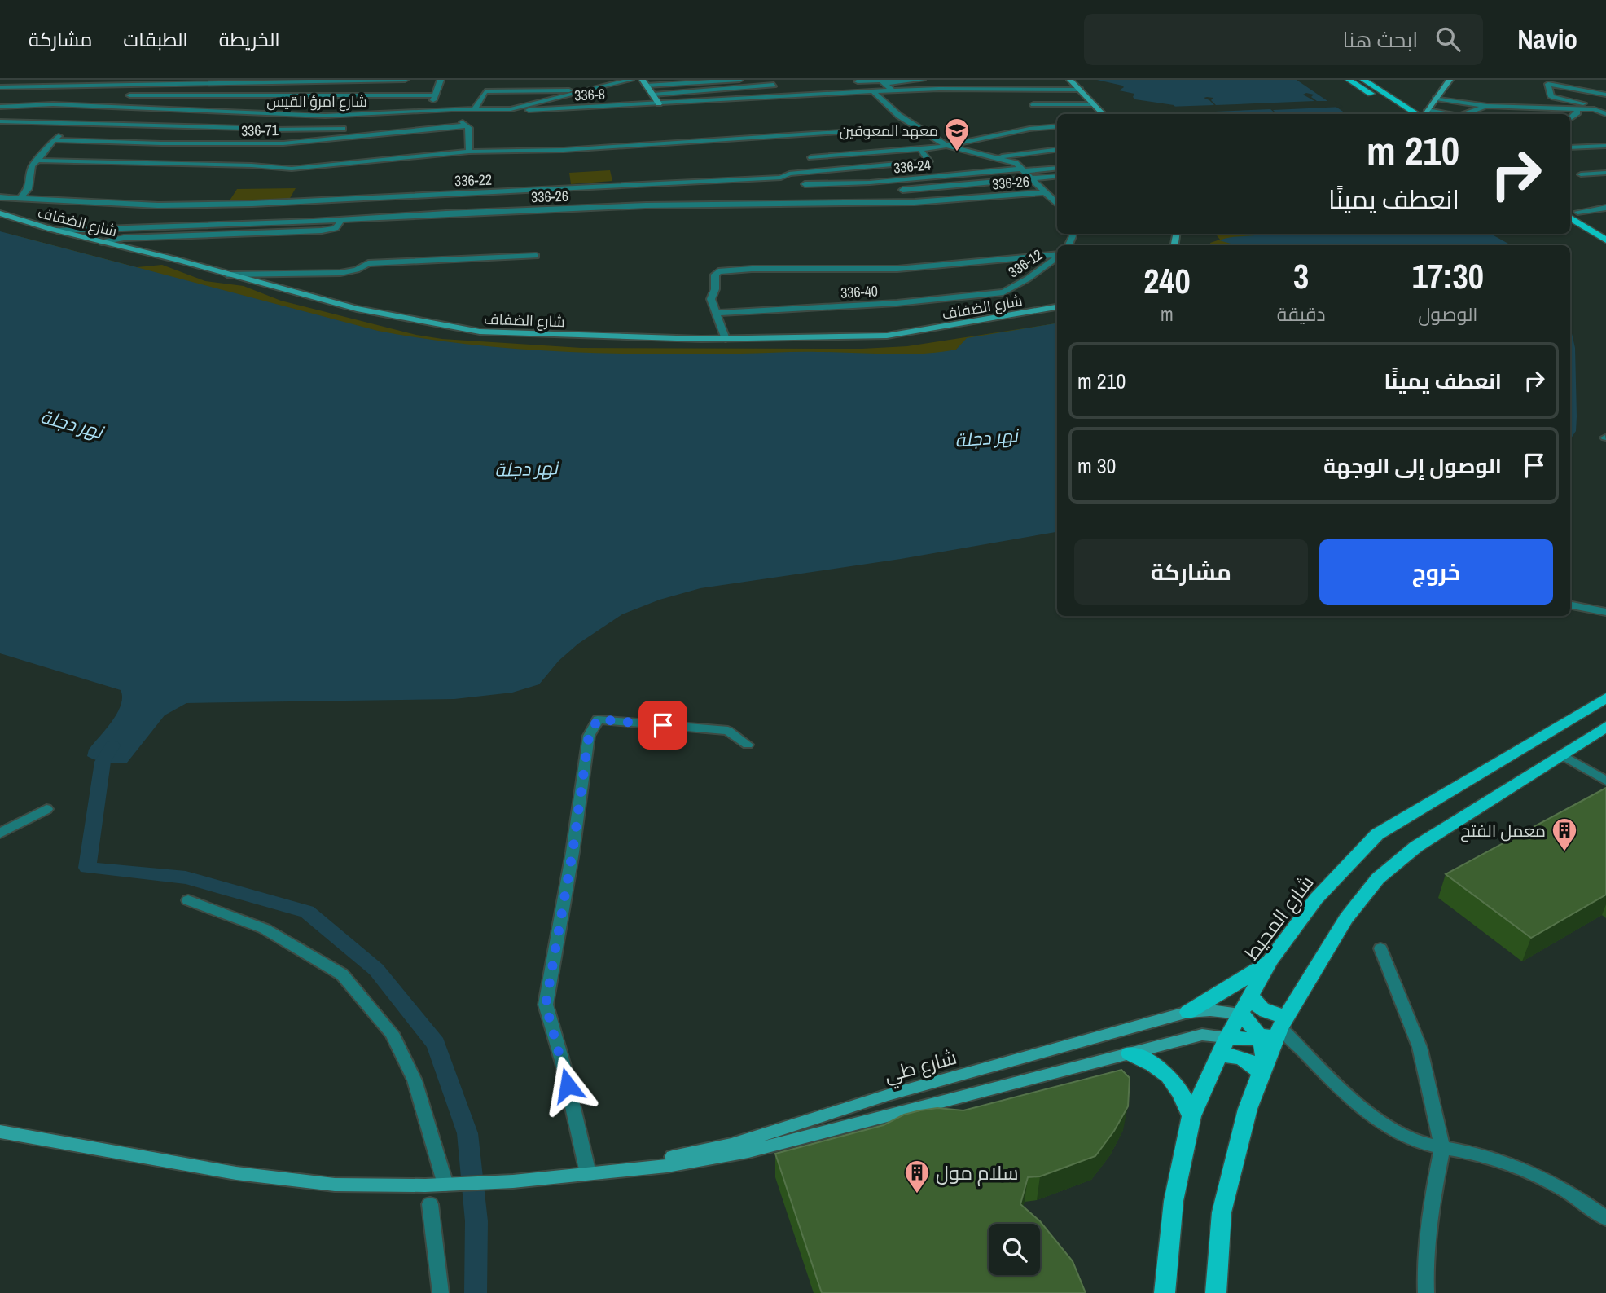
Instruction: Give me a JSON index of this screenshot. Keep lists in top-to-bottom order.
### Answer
{
  "streets": {
    "main road": ["شارع المحيط"],
    "street": [
      "336-8",
      "شارع امرؤ القيس",
      "336-71",
      "336-24",
      "336-22",
      "336-26",
      "شارع الضفاف",
      "336-12",
      "336-40",
      "شارع طي"
    ]
  },
  "crossings": [
    ["336-8", "شارع امرؤ القيس"],
    ["336-26", "شارع الضفاف"],
    ["336-12", "336-40"],
    ["شارع المحيط", "شارع طي"]
  ],
  "water": ["نهر دجلة"],
  "places": {
    "school or university": ["معهد المعوقين"],
    "building": ["معمل الفتح", "سلام مول"]
  },
  "page": {
    "header": "Navio",
    "search": "ابحث هنا",
    "nav": ["الخريطة", "الطبقات", "مشاركة"],
    "turn": ["210 m", "انعطف يمينًا"],
    "eta": [
      "17:30",
      "الوصول",
      "3",
      "دقيقة",
      "240",
      "m"
    ],
    "list": [
      {
        "name": "انعطف يمينًا",
        "value": "210 m"
      },
      {
        "name": "الوصول إلى الوجهة",
        "value": "30 m"
      }
    ],
    "buttons": ["خروج", "مشاركة"]
  }
}
